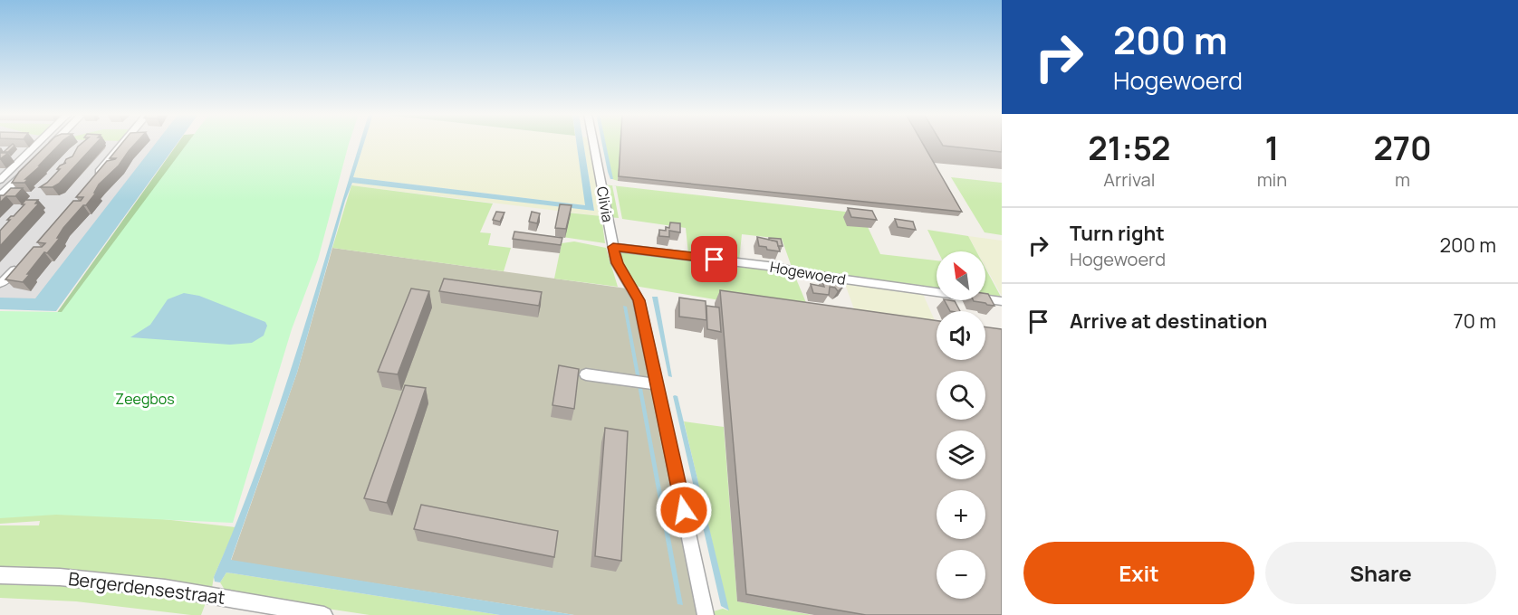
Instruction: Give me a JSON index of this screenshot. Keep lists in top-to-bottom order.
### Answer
{
  "streets": {
    "street": ["Clivia", "Hogewoerd", "Bergerdensestraat"]
  },
  "crossings": [
    ["Clivia", "Hogewoerd"]
  ],
  "parks": ["Zeegbos"],
  "north": "top left",
  "page": {
    "turn": ["200 m", "Hogewoerd"],
    "eta": [
      "21:52",
      "Arrival",
      "1",
      "min",
      "270",
      "m"
    ],
    "list": [
      {
        "name": "Turn right",
        "note": "Hogewoerd",
        "value": "200 m"
      },
      {
        "name": "Arrive at destination",
        "value": "70 m"
      }
    ],
    "map_buttons": ["+", "−"],
    "buttons": ["Exit", "Share"]
  }
}
